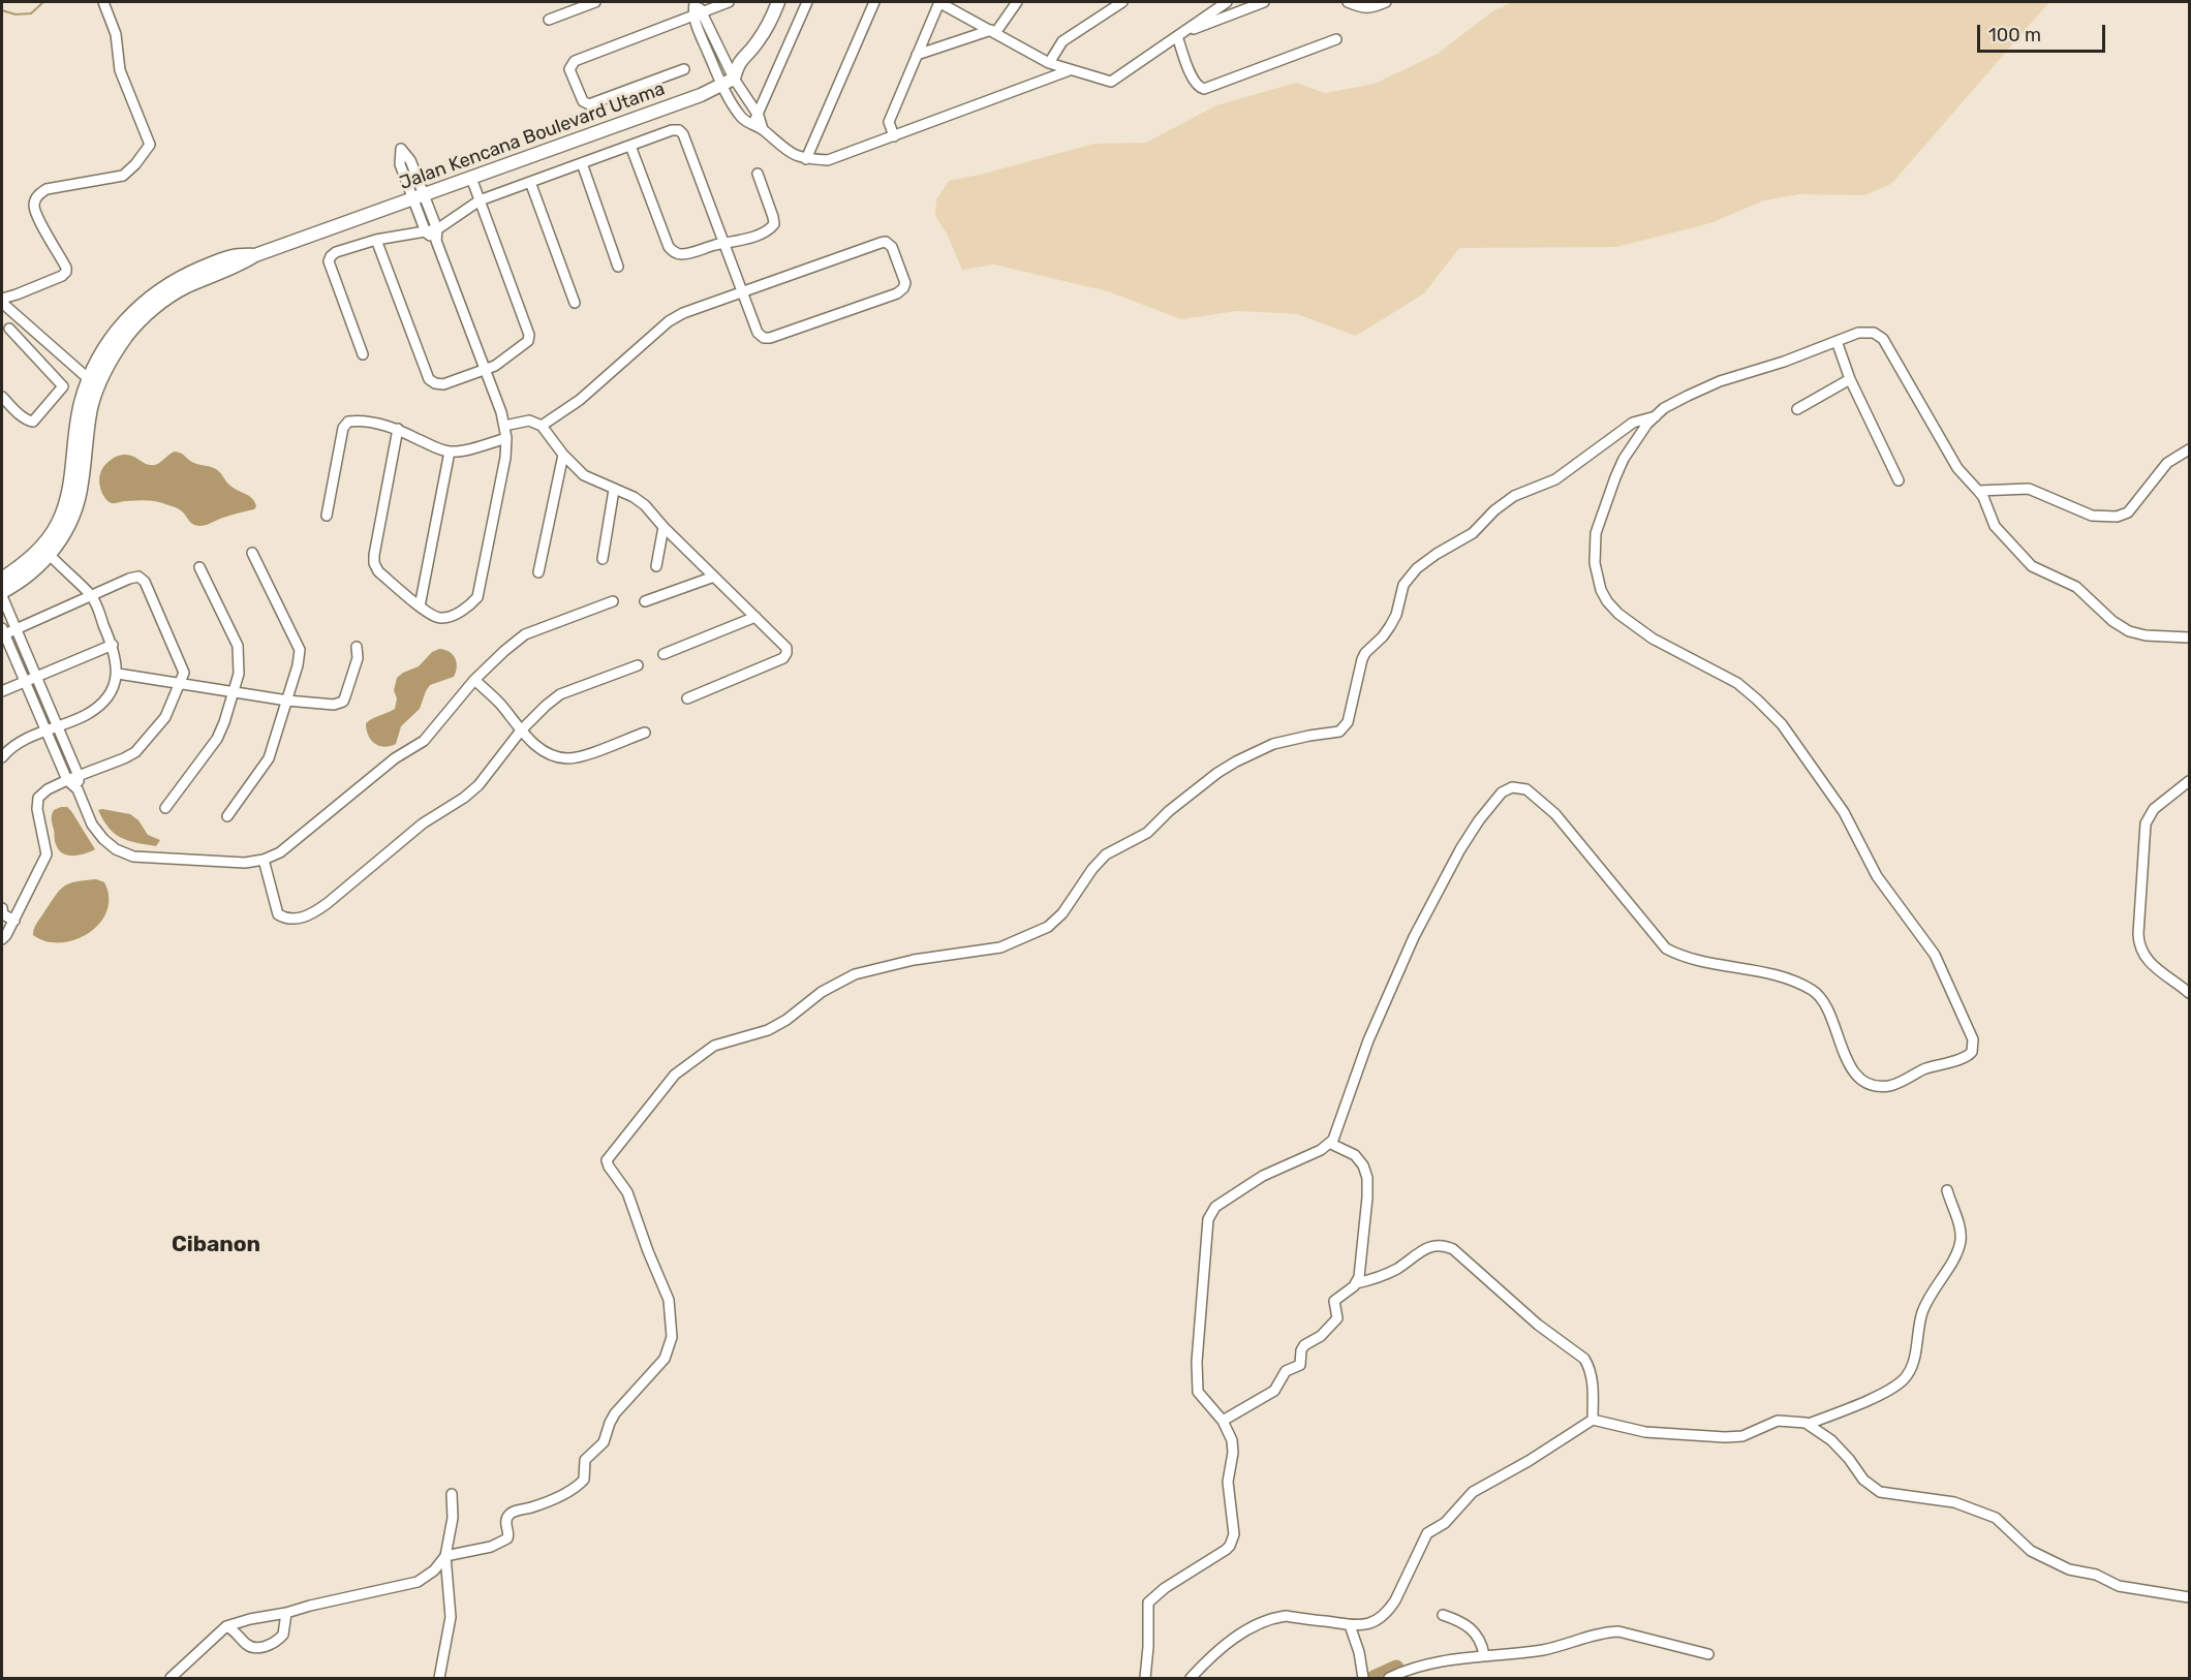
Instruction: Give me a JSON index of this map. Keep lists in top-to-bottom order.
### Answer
{
  "streets": {
    "street": ["Jalan Kencana Boulevard Utama"]
  },
  "districts": ["Cibanon"],
  "scale_bar": "100 m"
}
